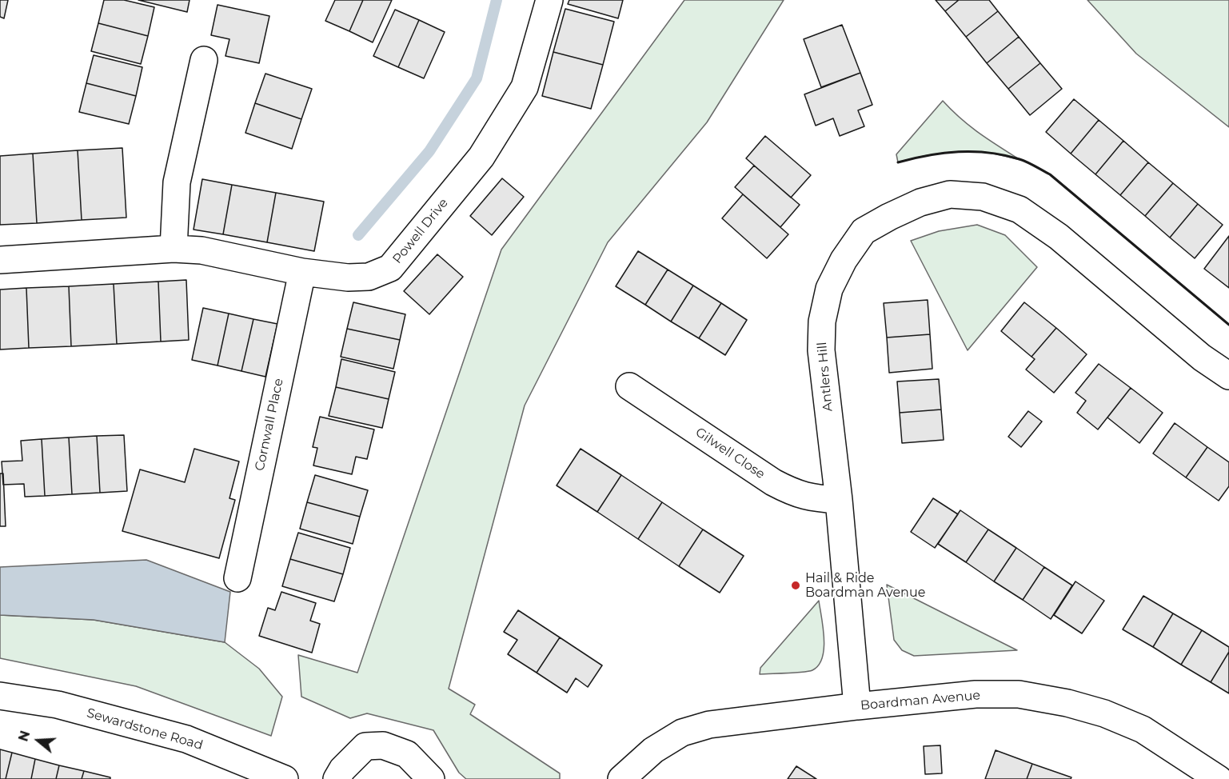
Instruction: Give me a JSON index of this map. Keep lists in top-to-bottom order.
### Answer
{
  "streets": {
    "street": [
      "Powell Drive",
      "Antlers Hill",
      "Cornwall Place",
      "Gilwell Close",
      "Boardman Avenue",
      "Sewardstone Road"
    ]
  },
  "crossings": [
    ["Powell Drive", "Cornwall Place"],
    ["Antlers Hill", "Gilwell Close"],
    ["Antlers Hill", "Boardman Avenue"]
  ],
  "places": ["Hail & Ride Boardman Avenue"],
  "north": "left"
}
